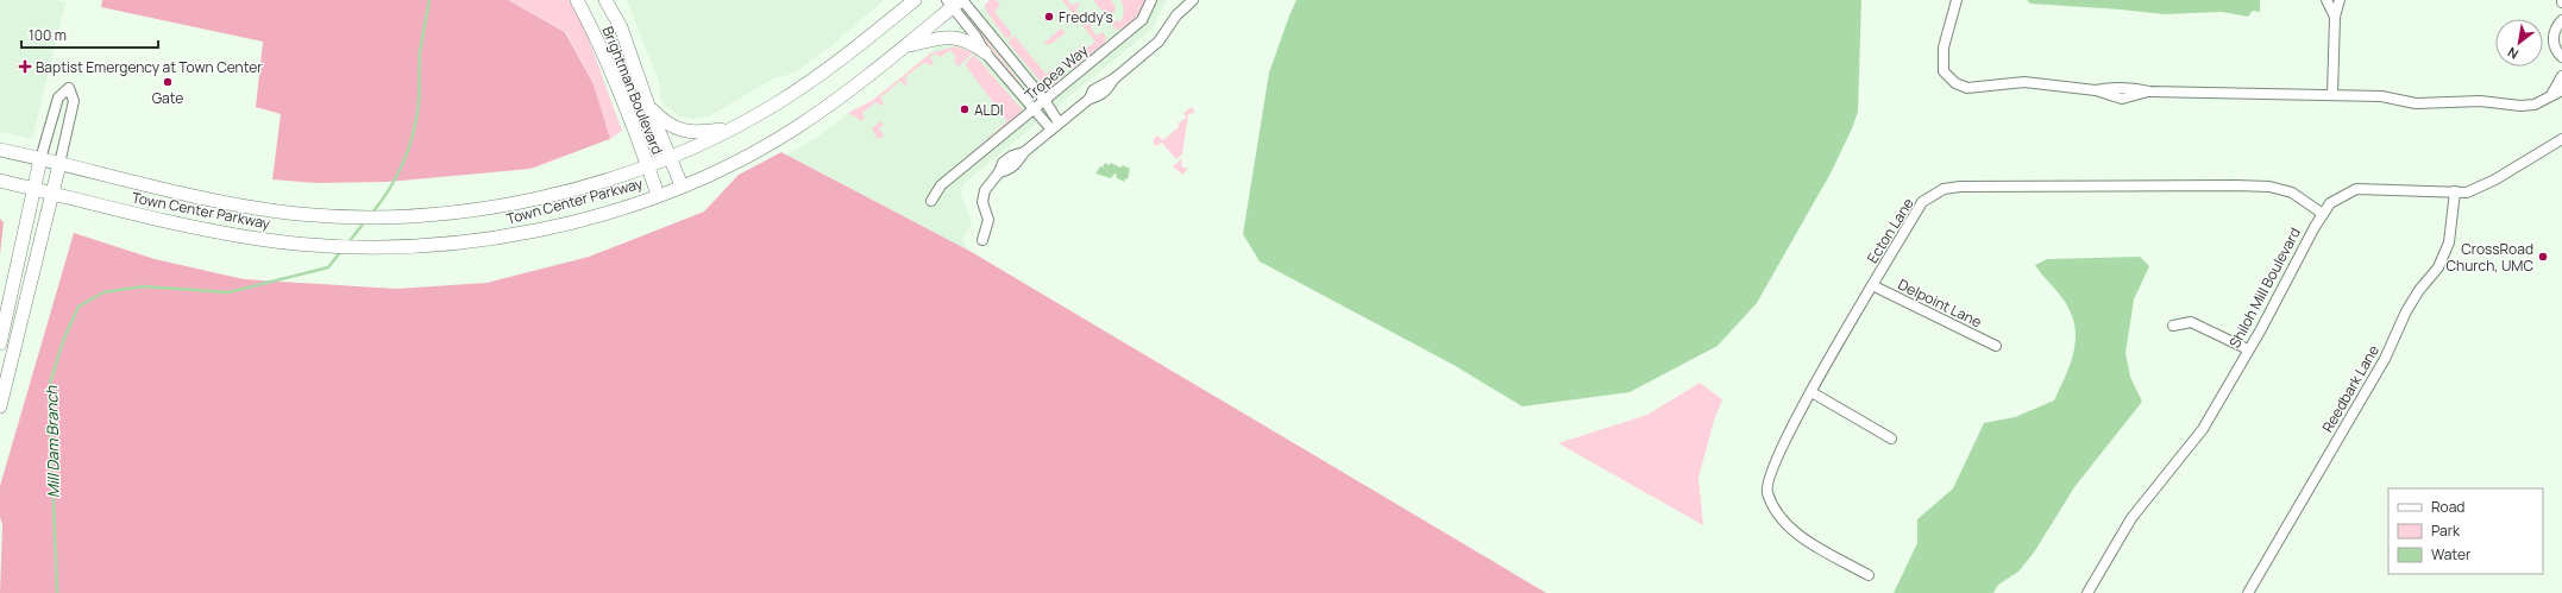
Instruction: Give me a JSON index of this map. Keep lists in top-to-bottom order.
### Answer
{
  "streets": {
    "main road": ["Brightman Boulevard", "Town Center Parkway"],
    "street": [
      "Tropea Way",
      "Ecton Lane",
      "Shiloh Mill Boulevard",
      "Delpoint Lane",
      "Reedbark Lane"
    ]
  },
  "crossings": [
    ["Brightman Boulevard", "Town Center Parkway"],
    ["Ecton Lane", "Shiloh Mill Boulevard"],
    ["Ecton Lane", "Delpoint Lane"],
    ["Shiloh Mill Boulevard", "Reedbark Lane"]
  ],
  "water": ["Mill Dam Branch"],
  "places": {
    "other": [
      "Freddy's",
      "Gate",
      "ALDI",
      "CrossRoad Church, UMC"
    ],
    "health": ["Baptist Emergency at Town Center"]
  },
  "legend": ["Road", "Park", "Water"],
  "scale_bar": "100 m",
  "north": "bottom left"
}
